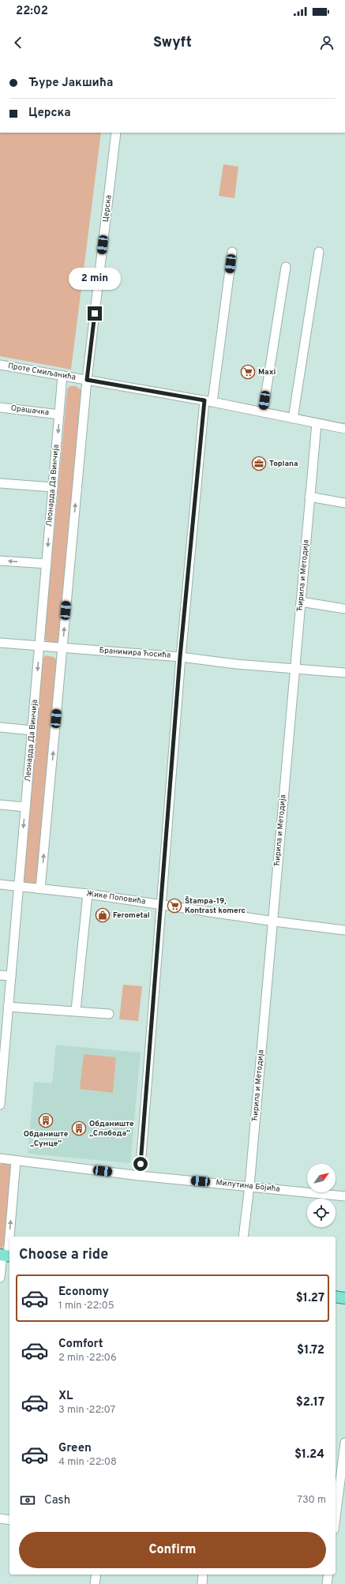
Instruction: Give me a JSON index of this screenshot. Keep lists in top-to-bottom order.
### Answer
{
  "streets": {
    "street": [
      "Церска",
      "Проте Смиљанића",
      "Орашачка",
      "Леонарда Да Винчија",
      "Ћирила и Методија",
      "Бранимира Ћосића",
      "Жике Поповића",
      "Милутина Бојића"
    ]
  },
  "crossings": [
    ["Церска", "Проте Смиљанића"],
    ["Проте Смиљанића", "Леонарда Да Винчија"],
    ["Проте Смиљанића", "Ћирила и Методија"],
    ["Орашачка", "Леонарда Да Винчија"],
    ["Леонарда Да Винчија", "Бранимира Ћосића"],
    ["Леонарда Да Винчија", "Жике Поповића"],
    ["Ћирила и Методија", "Бранимира Ћосића"],
    ["Ћирила и Методија", "Жике Поповића"],
    ["Ћирила и Методија", "Милутина Бојића"]
  ],
  "places": {
    "supermarket": ["Maxi", "Štampa-19, Kontrast komerc"],
    "office": ["Toplana"],
    "shop": ["Ferometal"],
    "building": ["Обданиште „Сунце”", "Обданиште „Слобода”"]
  },
  "north": "top right",
  "page": {
    "status": "22:02",
    "header": "Swyft",
    "banner": ["Ђуре Јакшића", "Церска"],
    "bubble": "2 min",
    "heading": "Choose a ride",
    "list": [
      {
        "name": "Economy",
        "note": "1 min · 22:05",
        "value": "$1.27"
      },
      {
        "name": "Comfort",
        "note": "2 min · 22:06",
        "value": "$1.72"
      },
      {
        "name": "XL",
        "note": "3 min · 22:07",
        "value": "$2.17"
      },
      {
        "name": "Green",
        "note": "4 min · 22:08",
        "value": "$1.24"
      }
    ],
    "pay": ["Cash", "730 m"],
    "buttons": "Confirm"
  }
}
